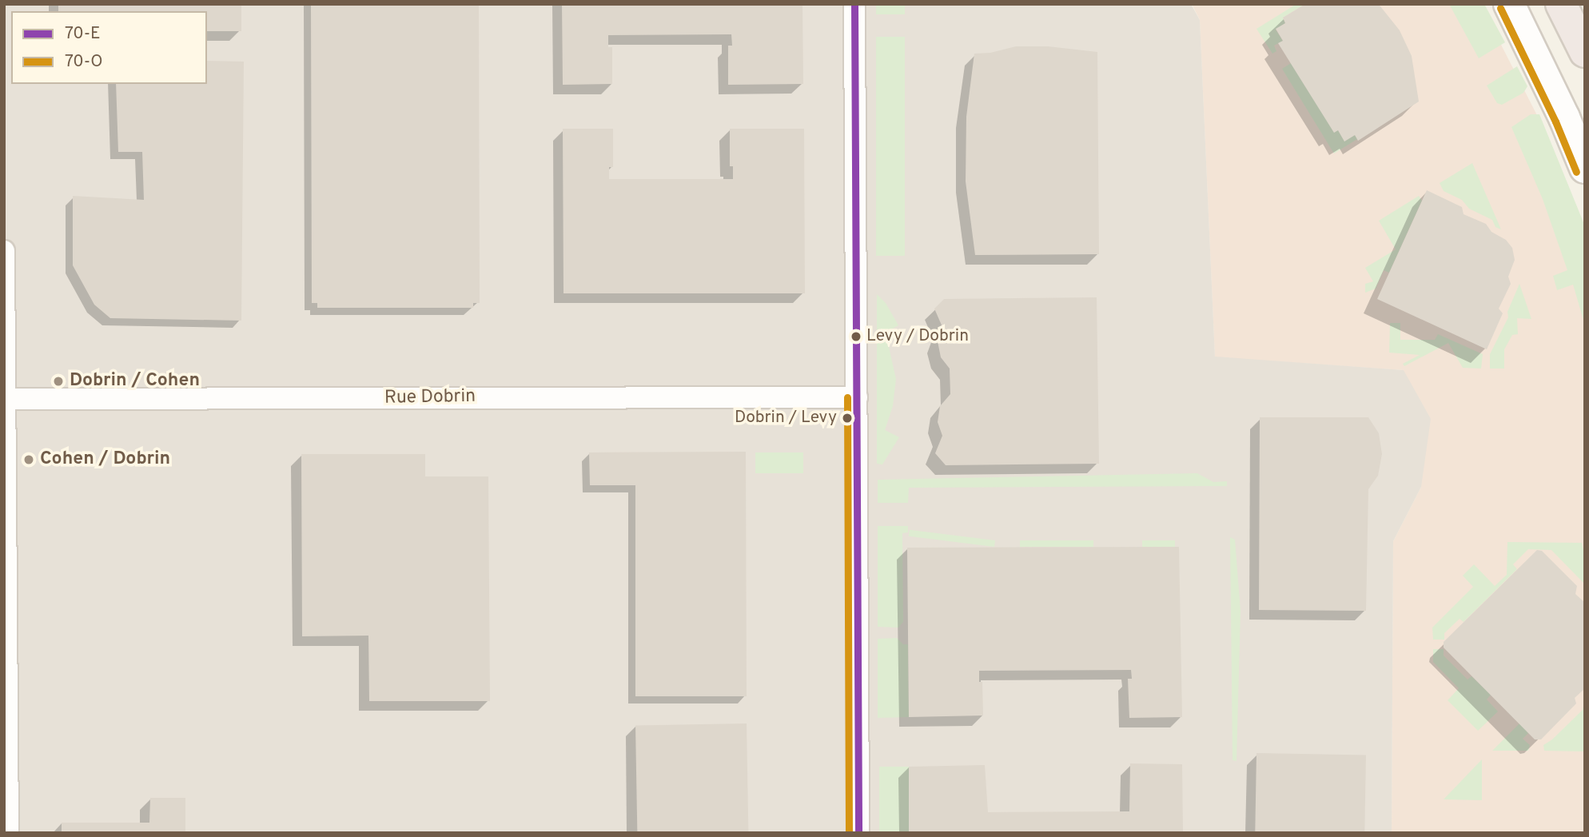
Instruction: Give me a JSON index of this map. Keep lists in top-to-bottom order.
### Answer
{
  "streets": {
    "street": ["Rue Dobrin"]
  },
  "places": [
    "Levy / Dobrin",
    "Dobrin / Cohen",
    "Dobrin / Levy",
    "Cohen / Dobrin"
  ],
  "lines": ["transit line 70-E", "transit line 70-O"],
  "legend": ["70-E", "70-O"]
}
